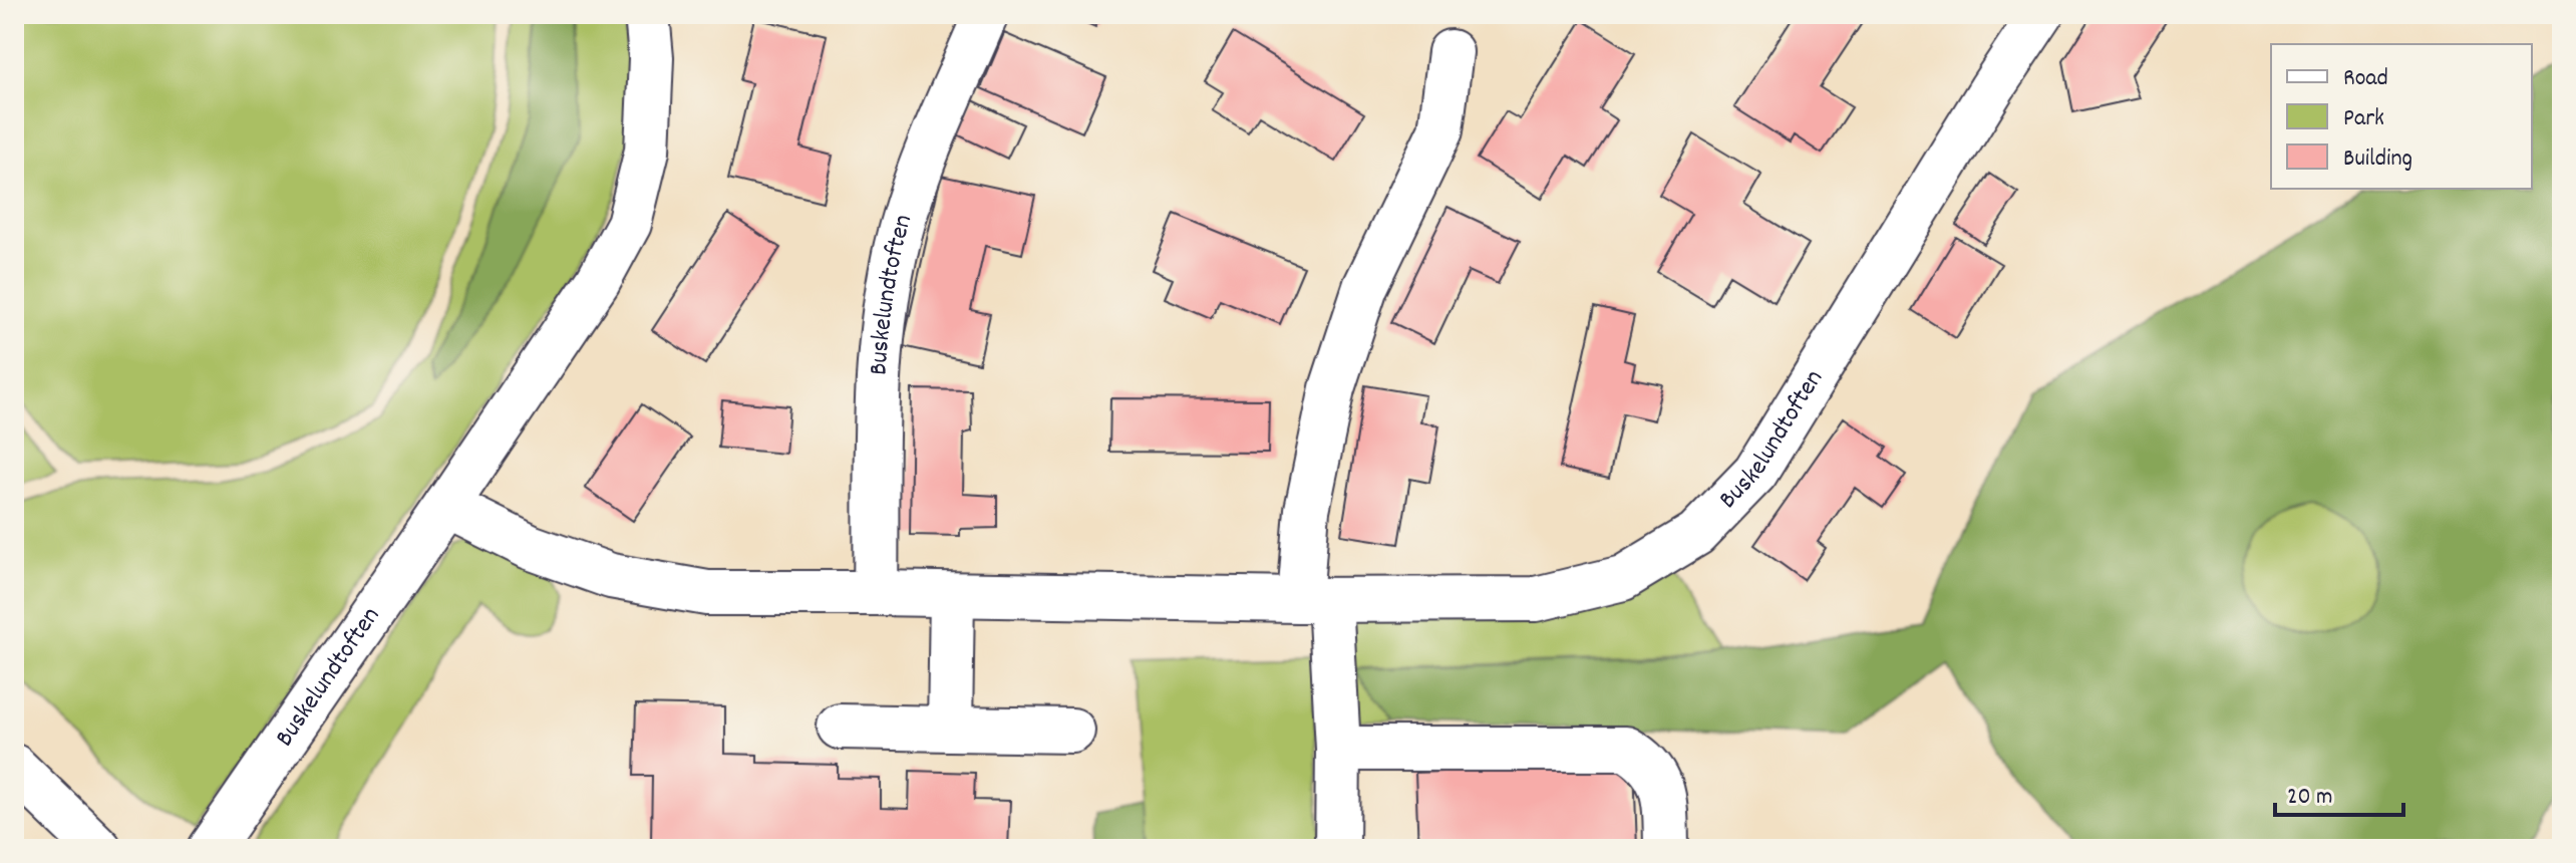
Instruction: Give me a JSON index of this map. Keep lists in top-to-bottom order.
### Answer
{
  "streets": {
    "street": ["Buskelundtoften"]
  },
  "legend": ["Road", "Park", "Building"],
  "scale_bar": "20 m"
}
